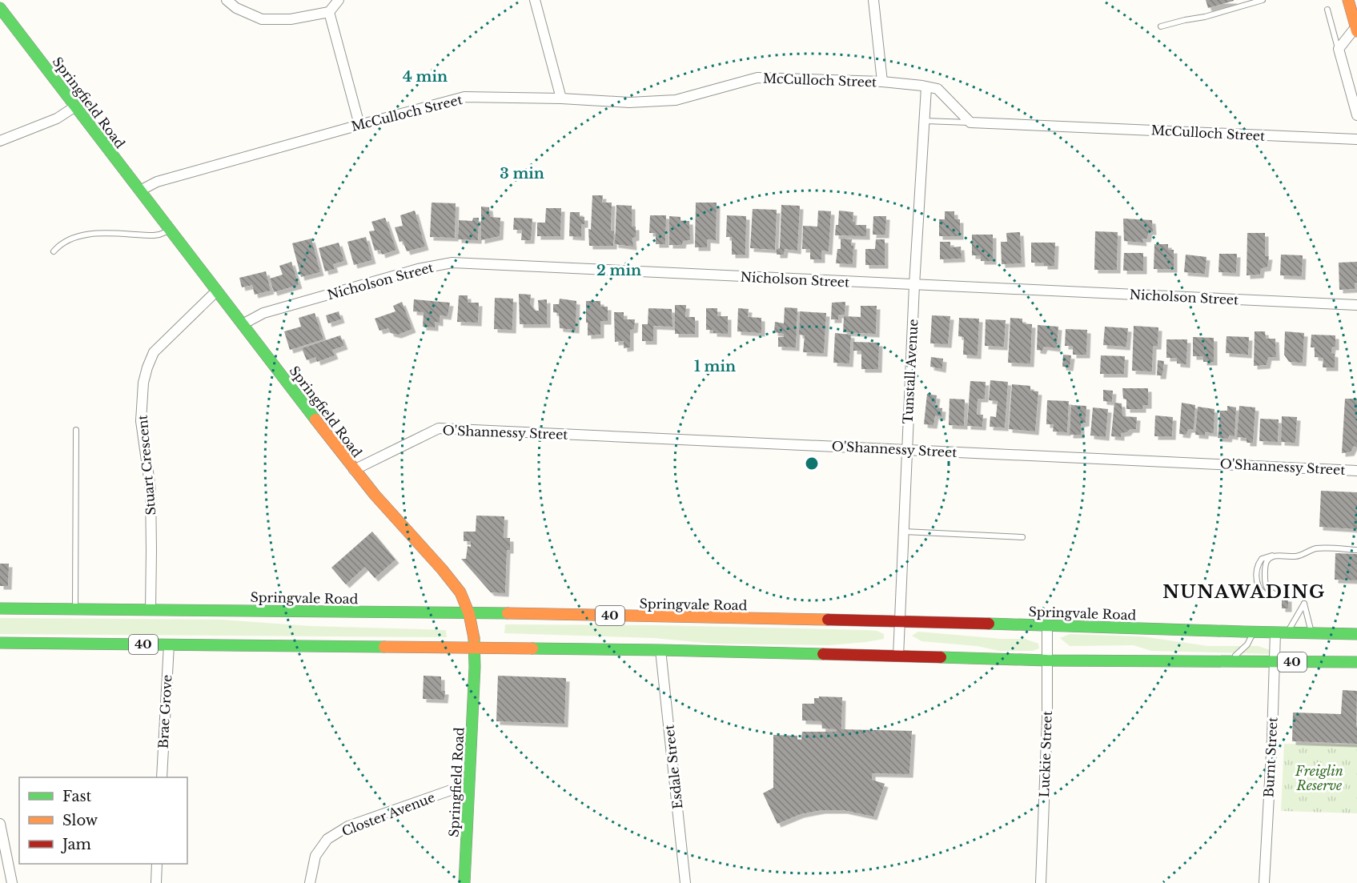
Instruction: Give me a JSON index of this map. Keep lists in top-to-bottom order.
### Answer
{
  "streets": {
    "main road": ["Springfield Road", "Springvale Road", "40"],
    "street": [
      "McCulloch Street",
      "Nicholson Street",
      "Tunstall Avenue",
      "O'Shannessy Street",
      "Stuart Crescent",
      "Brae Grove",
      "Luckie Street",
      "Burnt Street",
      "Esdale Street",
      "Closter Avenue"
    ]
  },
  "crossings": [
    ["McCulloch Street", "Springfield Road"],
    ["McCulloch Street", "Tunstall Avenue"],
    ["Springfield Road", "Nicholson Street"],
    ["Springfield Road", "O'Shannessy Street"],
    ["Springfield Road", "Stuart Crescent"],
    ["Springfield Road", "Springvale Road"],
    ["Springfield Road", "40"],
    ["Springfield Road", "Closter Avenue"],
    ["Nicholson Street", "Tunstall Avenue"],
    ["Tunstall Avenue", "O'Shannessy Street"],
    ["Tunstall Avenue", "Springvale Road"],
    ["Tunstall Avenue", "40"],
    ["Stuart Crescent", "Springvale Road"],
    ["Springvale Road", "Luckie Street"],
    ["Springvale Road", "Burnt Street"],
    ["40", "Brae Grove"],
    ["40", "Luckie Street"],
    ["40", "Burnt Street"],
    ["40", "Esdale Street"]
  ],
  "districts": ["NUNAWADING"],
  "parks": ["Freiglin Reserve"],
  "legend": ["Fast", "Slow", "Jam"],
  "rings": [
    "4 min",
    "3 min",
    "2 min",
    "1 min"
  ]
}
